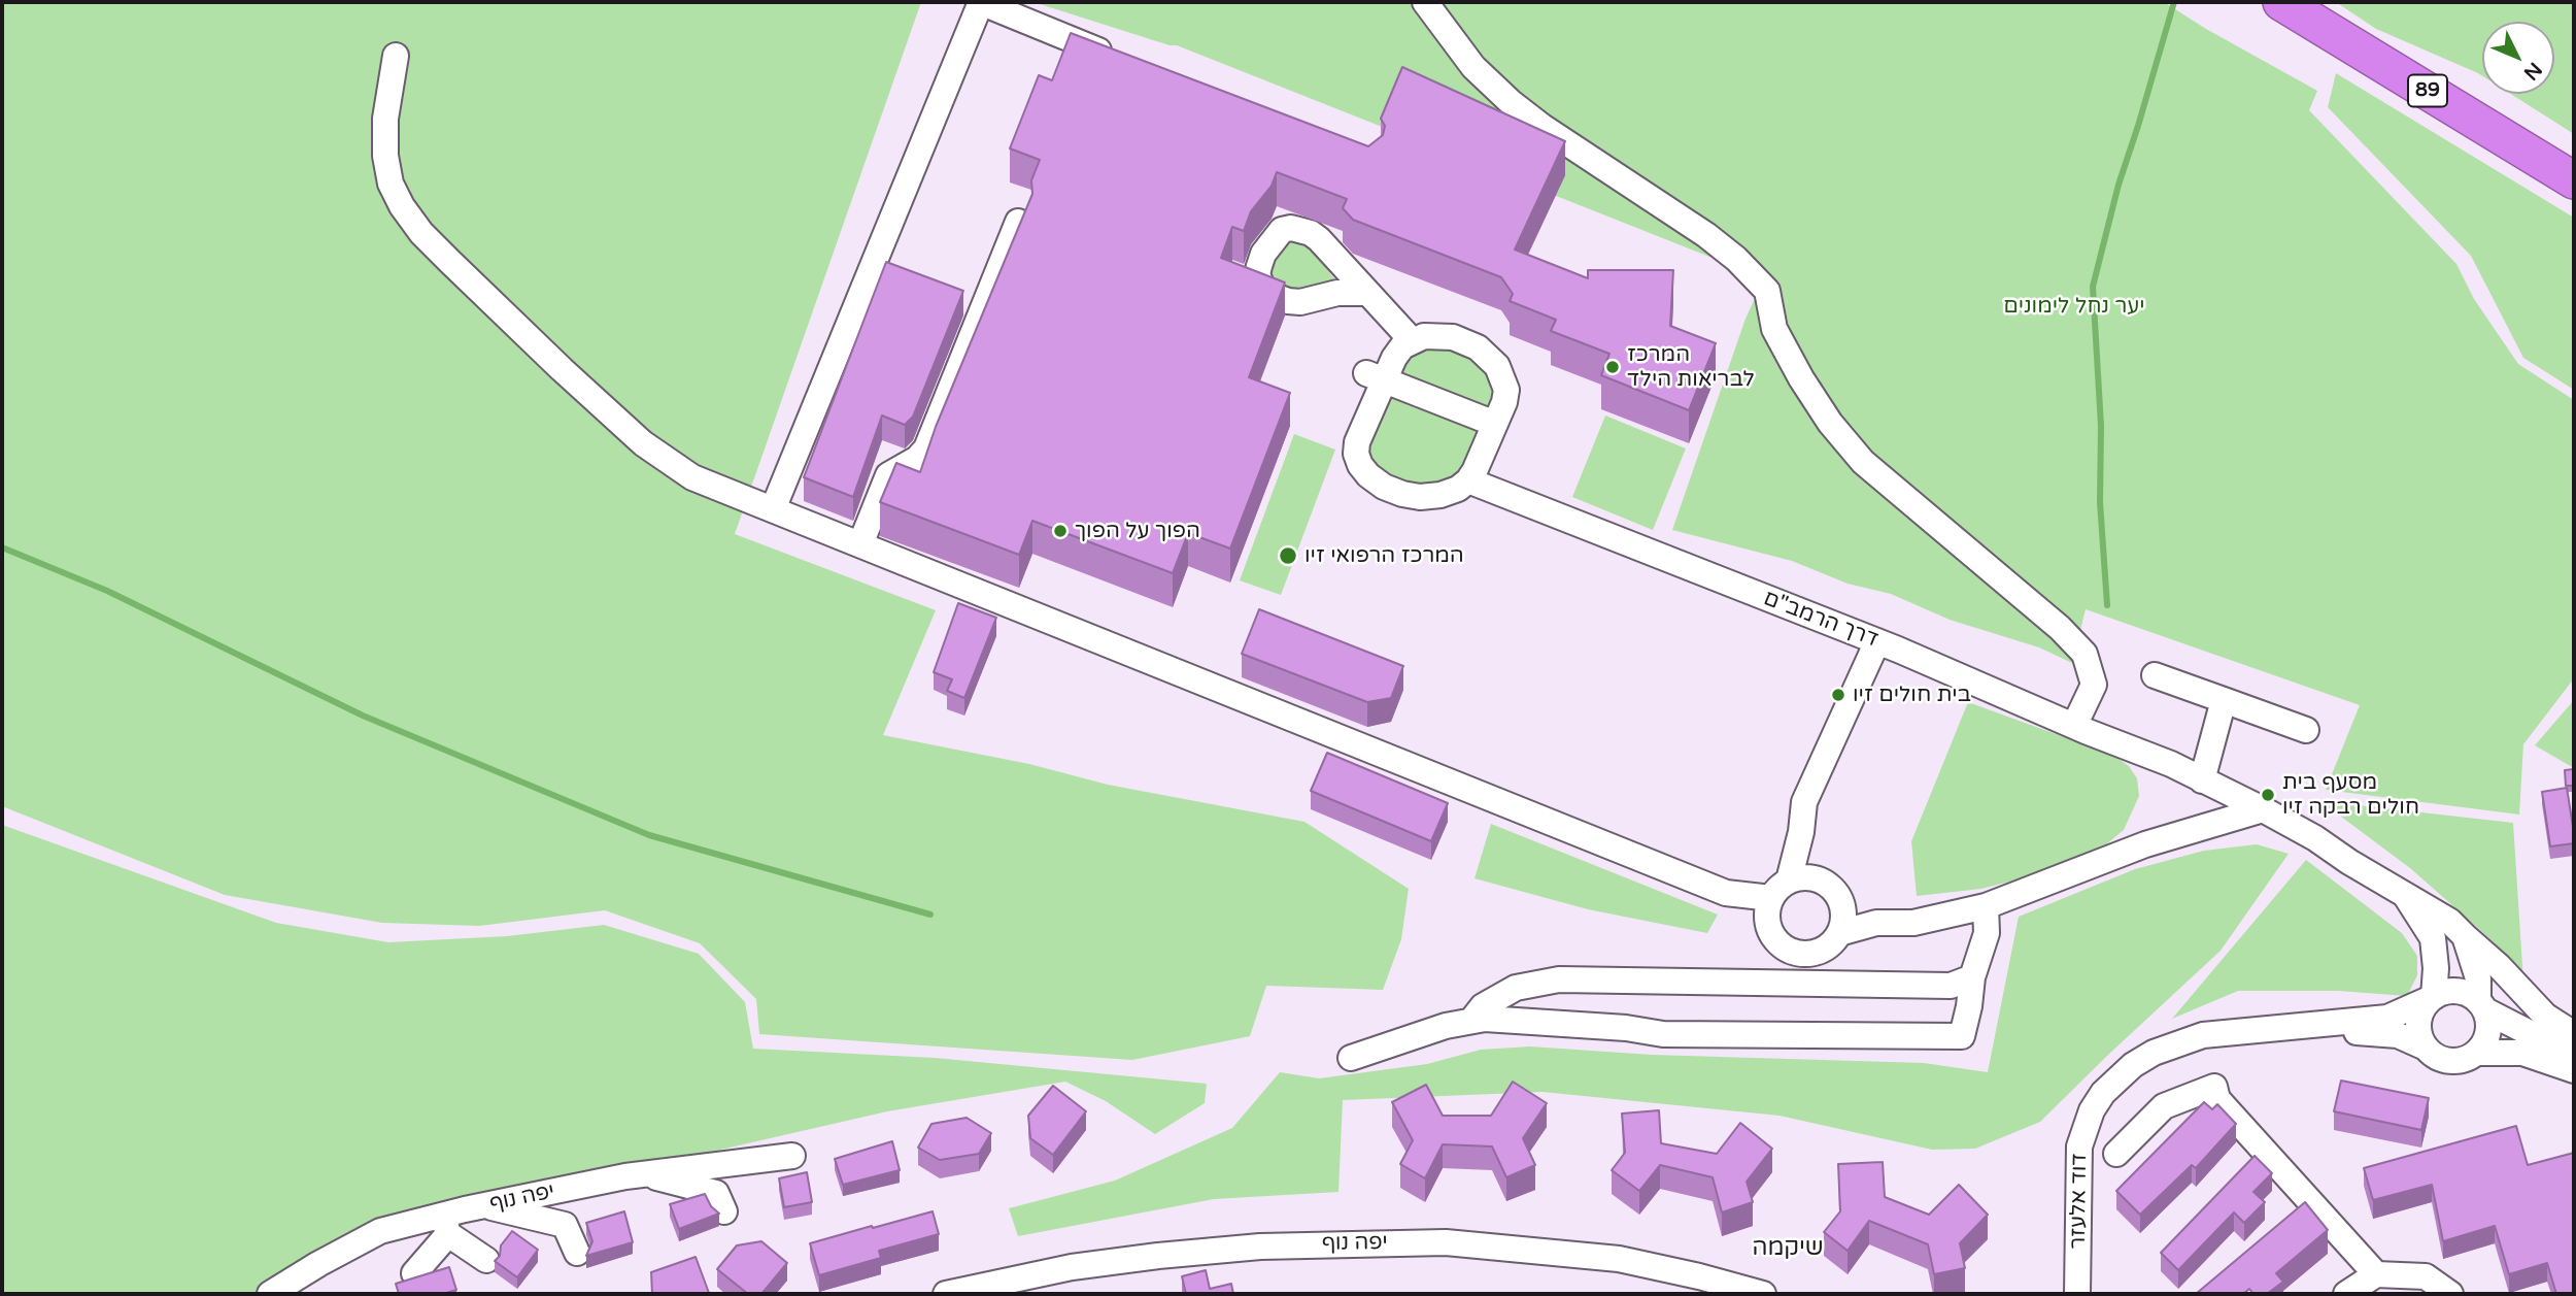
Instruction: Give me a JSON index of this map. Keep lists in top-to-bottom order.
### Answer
{
  "streets": {
    "highway": ["89"],
    "street": ["דרך הרמב\"ם", "יפה נוף", "דוד אלעזר"]
  },
  "districts": ["שיקמה"],
  "parks": ["יער נחל לימונים"],
  "places": [
    "המרכז לבריאות הילד",
    "הפוך על הפוך",
    "המרכז הרפואי זיו",
    "בית חולים זיו",
    "מסעף בית חולים רבקה זיו"
  ],
  "north": "bottom right"
}
